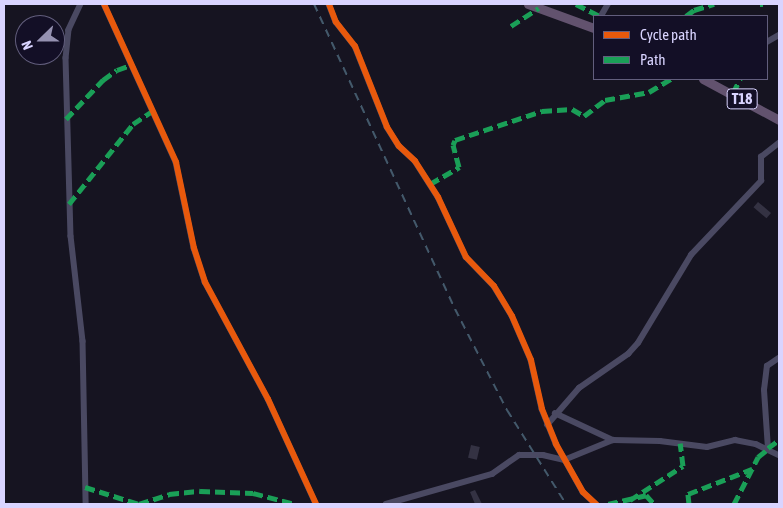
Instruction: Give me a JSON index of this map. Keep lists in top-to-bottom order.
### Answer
{
  "streets": {
    "highway": ["T18"]
  },
  "legend": ["Cycle path", "Path"],
  "north": "left"
}
